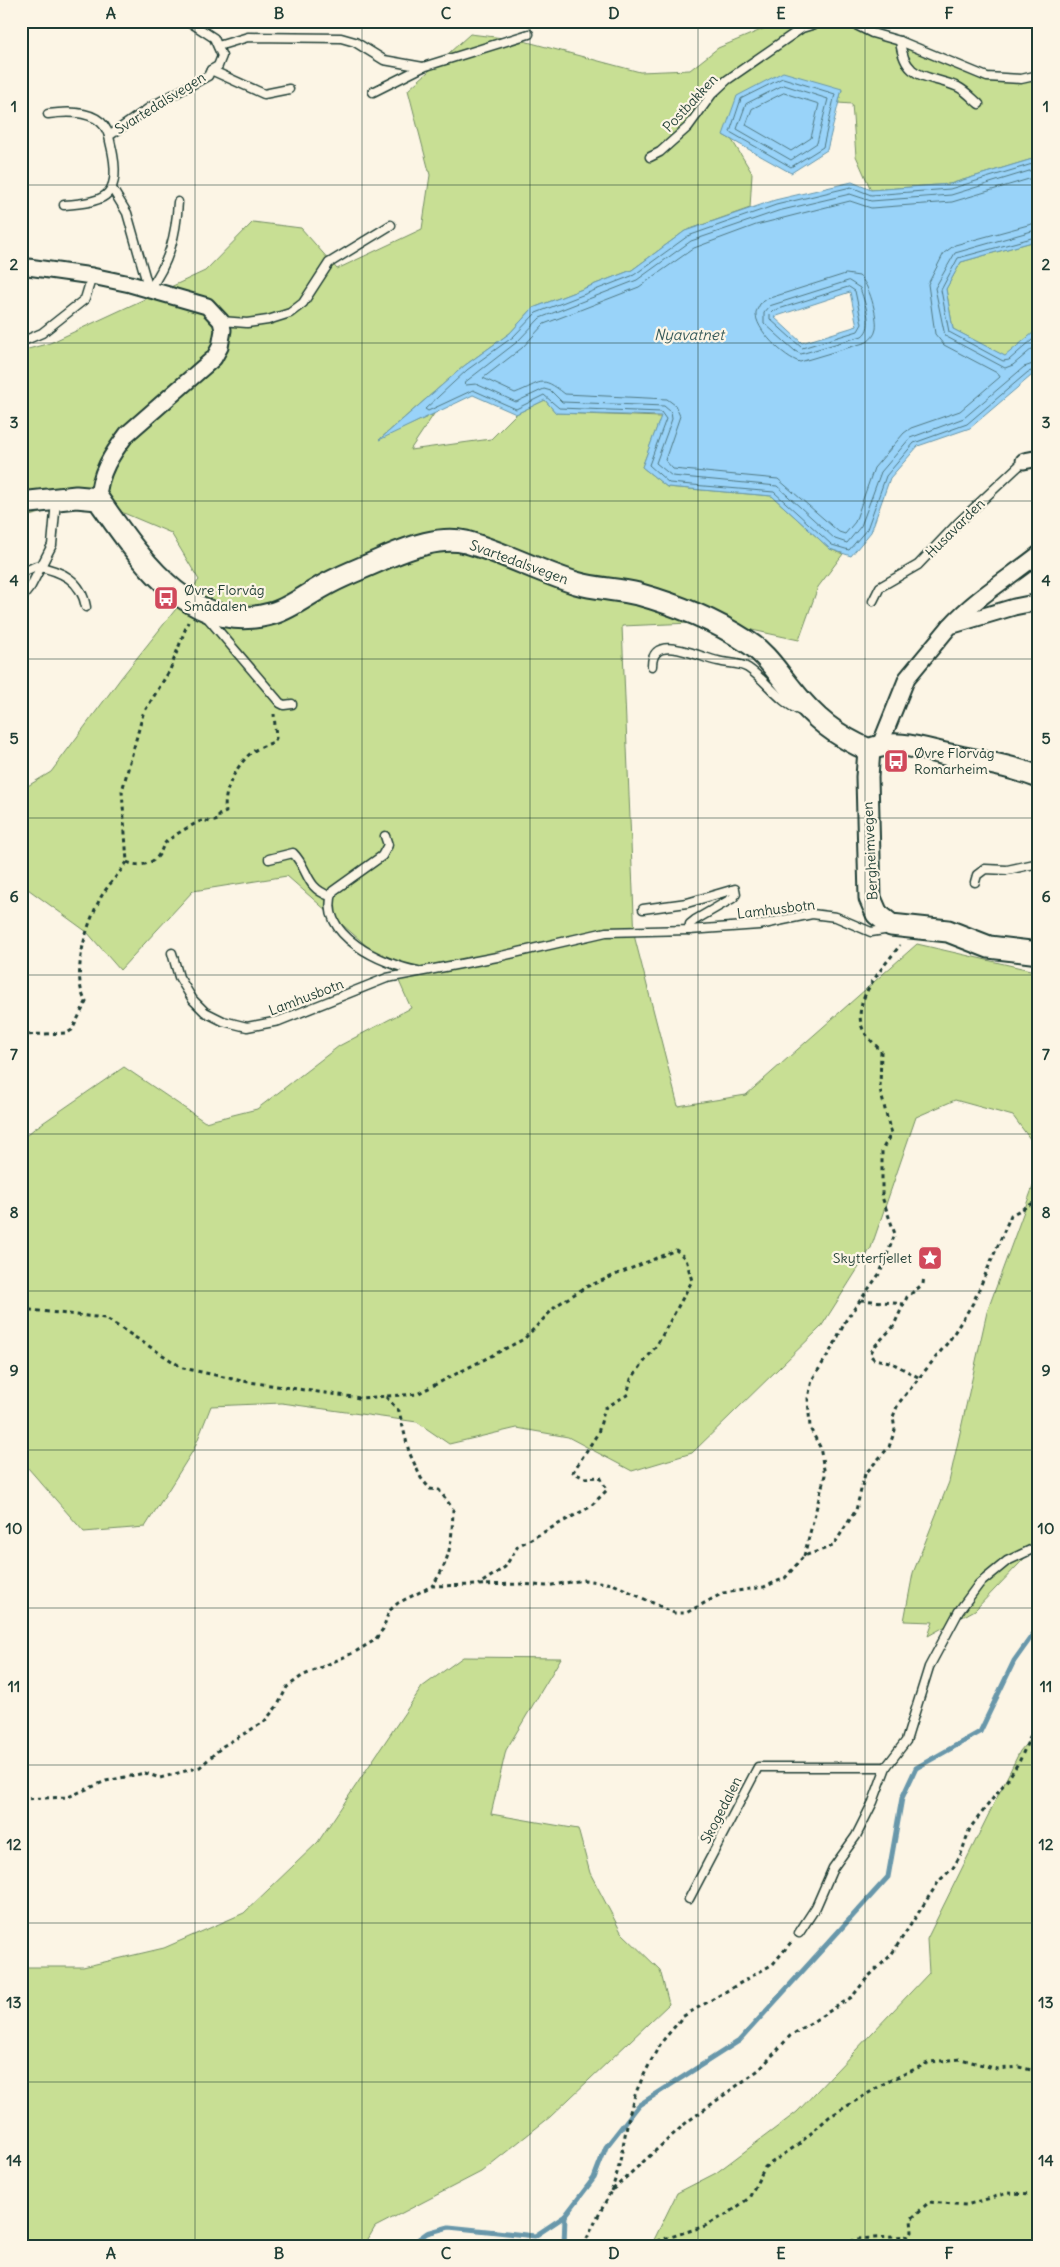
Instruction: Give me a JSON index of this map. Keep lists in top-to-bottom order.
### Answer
{
  "streets": {
    "street": ["Svartedalsvegen", "Husavarden", "Bergheimvegen"],
    "lane": ["Postbakken", "Lamhusbotn", "Skogedalen"]
  },
  "crossings": [
    ["Svartedalsvegen", "Bergheimvegen"],
    ["Bergheimvegen", "Lamhusbotn"]
  ],
  "water": ["Nyavatnet"],
  "places": {
    "bus stop": ["Øvre Florvåg Smådalen", "Øvre Florvåg Romarheim"],
    "place": ["Skytterfjellet"]
  },
  "grid": {
    "columns": [
      "A",
      "B",
      "C",
      "D",
      "E",
      "F"
    ],
    "rows": [
      "1",
      "2",
      "3",
      "4",
      "5",
      "6",
      "7",
      "8",
      "9",
      "10",
      "11",
      "12",
      "13",
      "14"
    ]
  }
}
